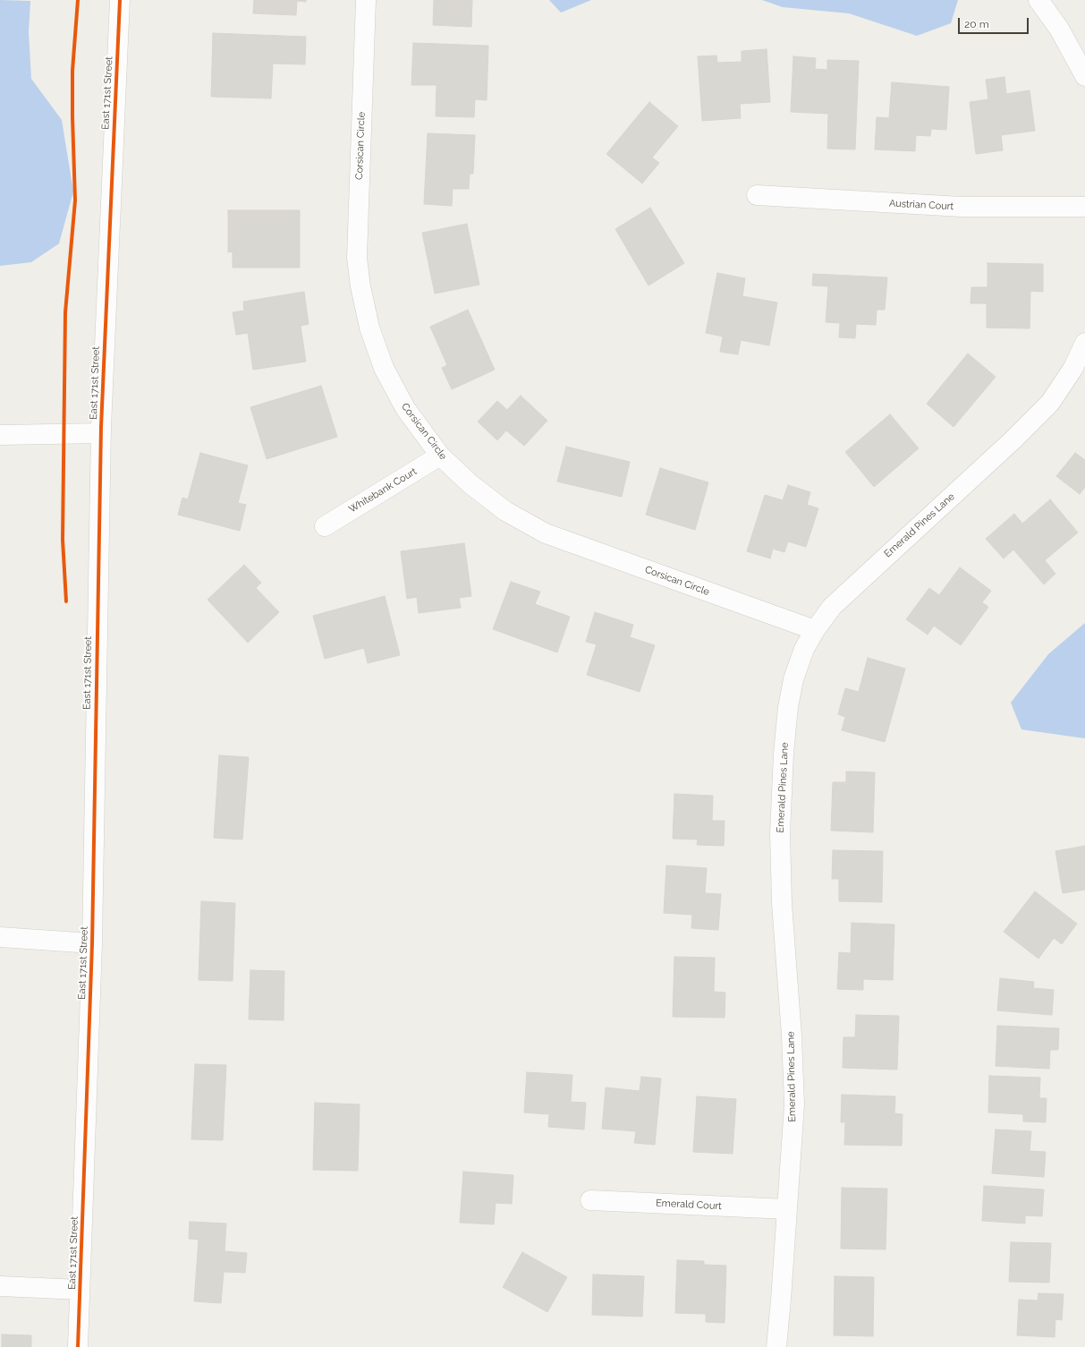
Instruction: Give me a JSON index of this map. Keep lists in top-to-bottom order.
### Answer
{
  "streets": {
    "street": [
      "East 171st Street",
      "Corsican Circle",
      "Austrian Court",
      "Whitebank Court",
      "Emerald Pines Lane",
      "Emerald Court"
    ]
  },
  "crossings": [
    ["Corsican Circle", "Whitebank Court"],
    ["Corsican Circle", "Emerald Pines Lane"],
    ["Emerald Pines Lane", "Emerald Court"]
  ],
  "scale_bar": "20 m"
}
